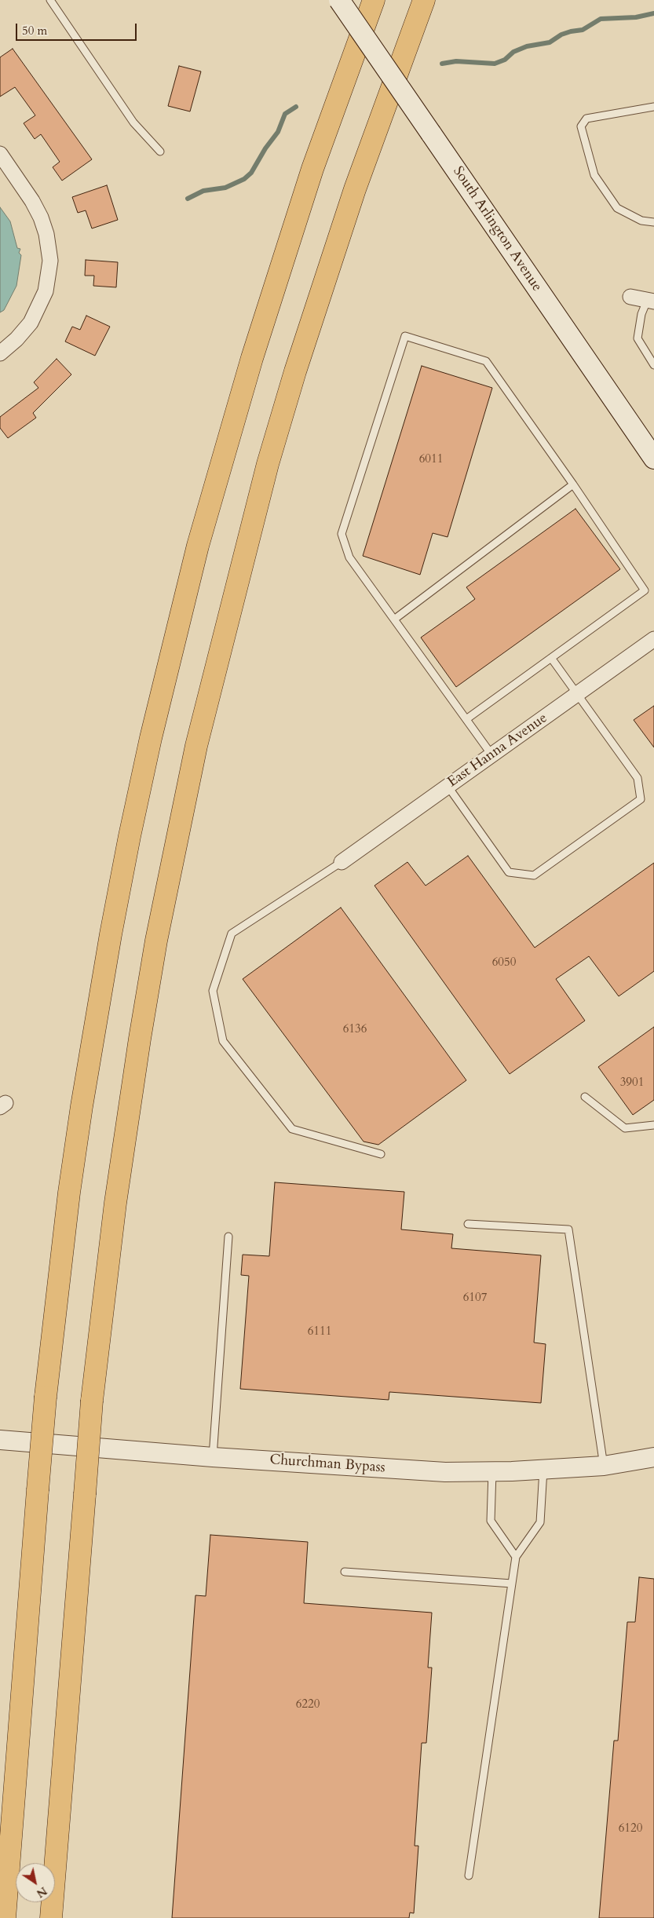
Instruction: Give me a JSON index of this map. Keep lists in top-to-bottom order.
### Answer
{
  "streets": {
    "main road": ["South Arlington Avenue"],
    "street": ["East Hanna Avenue", "Churchman Bypass"]
  },
  "house_numbers": [
    "6011",
    "6050",
    "6136",
    "3901",
    "6107",
    "6111",
    "6220",
    "6120"
  ],
  "scale_bar": "50 m",
  "north": "bottom right"
}
